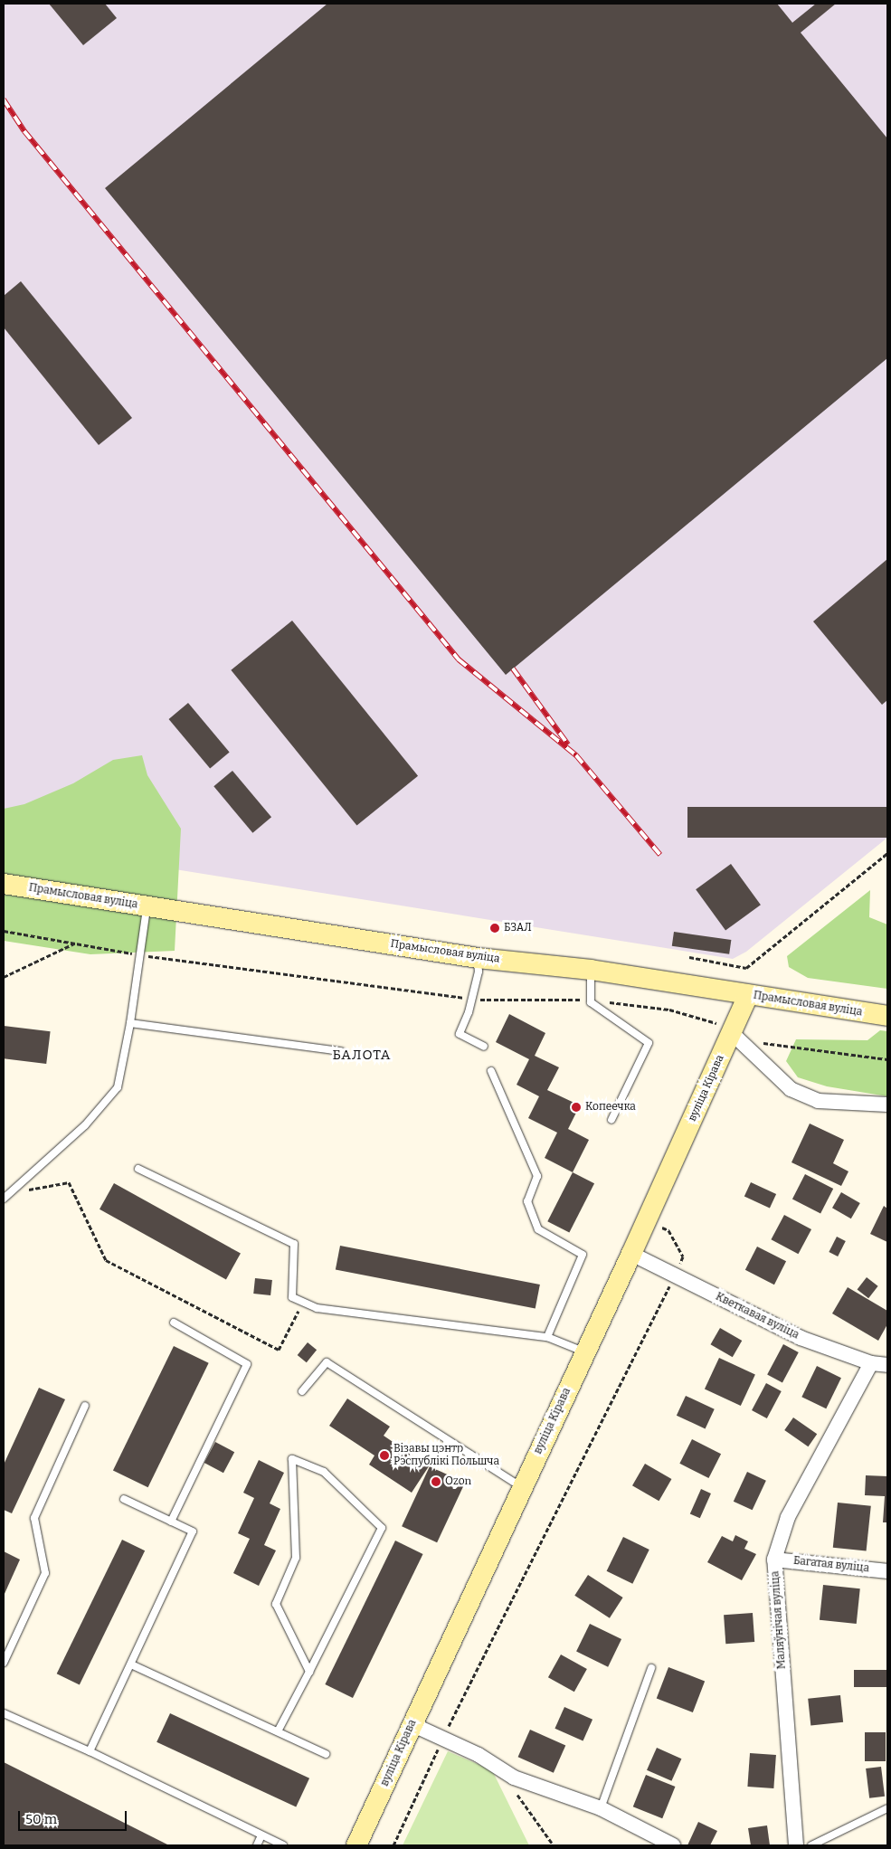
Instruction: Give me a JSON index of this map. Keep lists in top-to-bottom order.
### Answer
{
  "streets": {
    "main road": ["Прамысловая вуліца", "вуліца Кірава"],
    "street": ["Кветкавая вуліца", "Багатая вуліца", "Маляўнічая вуліца"]
  },
  "crossings": [
    ["Прамысловая вуліца", "вуліца Кірава"],
    ["вуліца Кірава", "Кветкавая вуліца"],
    ["Кветкавая вуліца", "Маляўнічая вуліца"],
    ["Багатая вуліца", "Маляўнічая вуліца"]
  ],
  "districts": ["БАЛОТА"],
  "places": [
    "БЗАЛ",
    "Копеечка",
    "Візавы цэнтр Рэспублікі Польшча",
    "Ozon"
  ],
  "scale_bar": "50 m"
}
